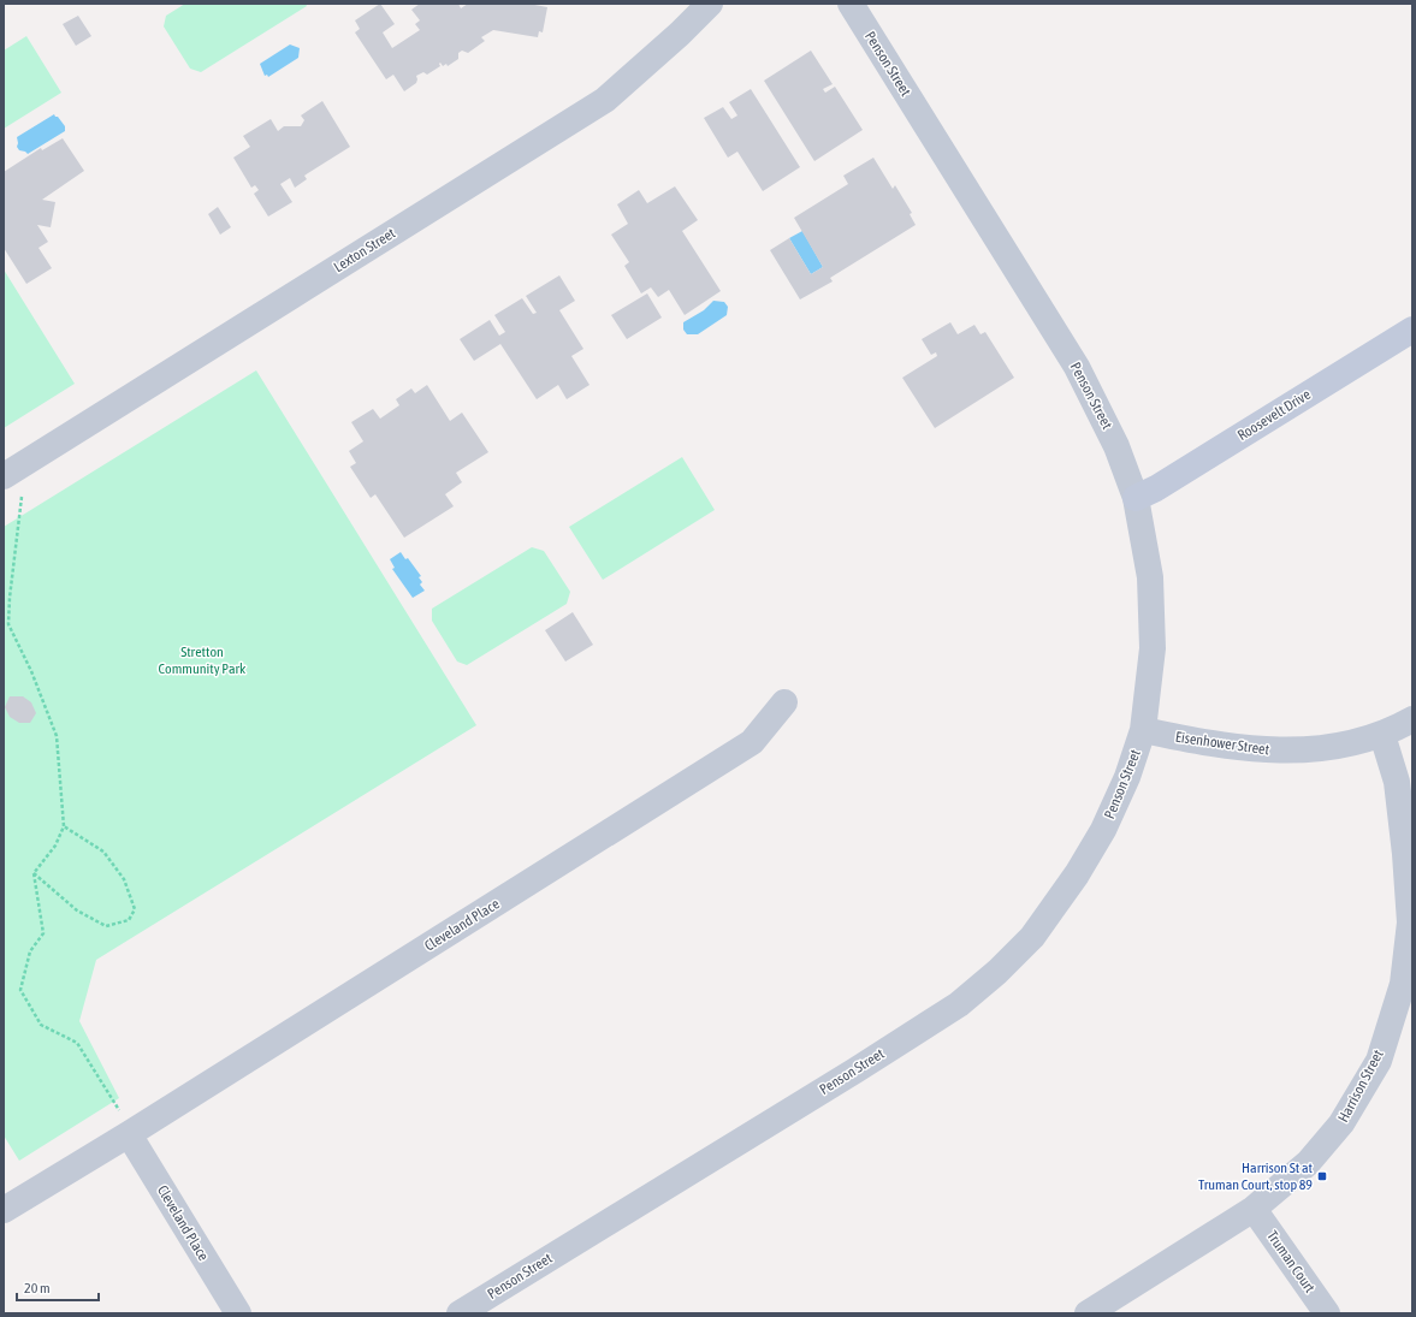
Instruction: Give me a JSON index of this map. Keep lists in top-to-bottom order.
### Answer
{
  "streets": {
    "street": [
      "Penson Street",
      "Lexton Street",
      "Roosevelt Drive",
      "Eisenhower Street",
      "Cleveland Place",
      "Harrison Street",
      "Truman Court"
    ]
  },
  "crossings": [
    ["Penson Street", "Roosevelt Drive"],
    ["Penson Street", "Eisenhower Street"],
    ["Eisenhower Street", "Harrison Street"],
    ["Harrison Street", "Truman Court"]
  ],
  "parks": ["Stretton Community Park"],
  "places": {
    "transit": ["Harrison St at Truman Court, stop 89"]
  },
  "scale_bar": "20 m"
}
